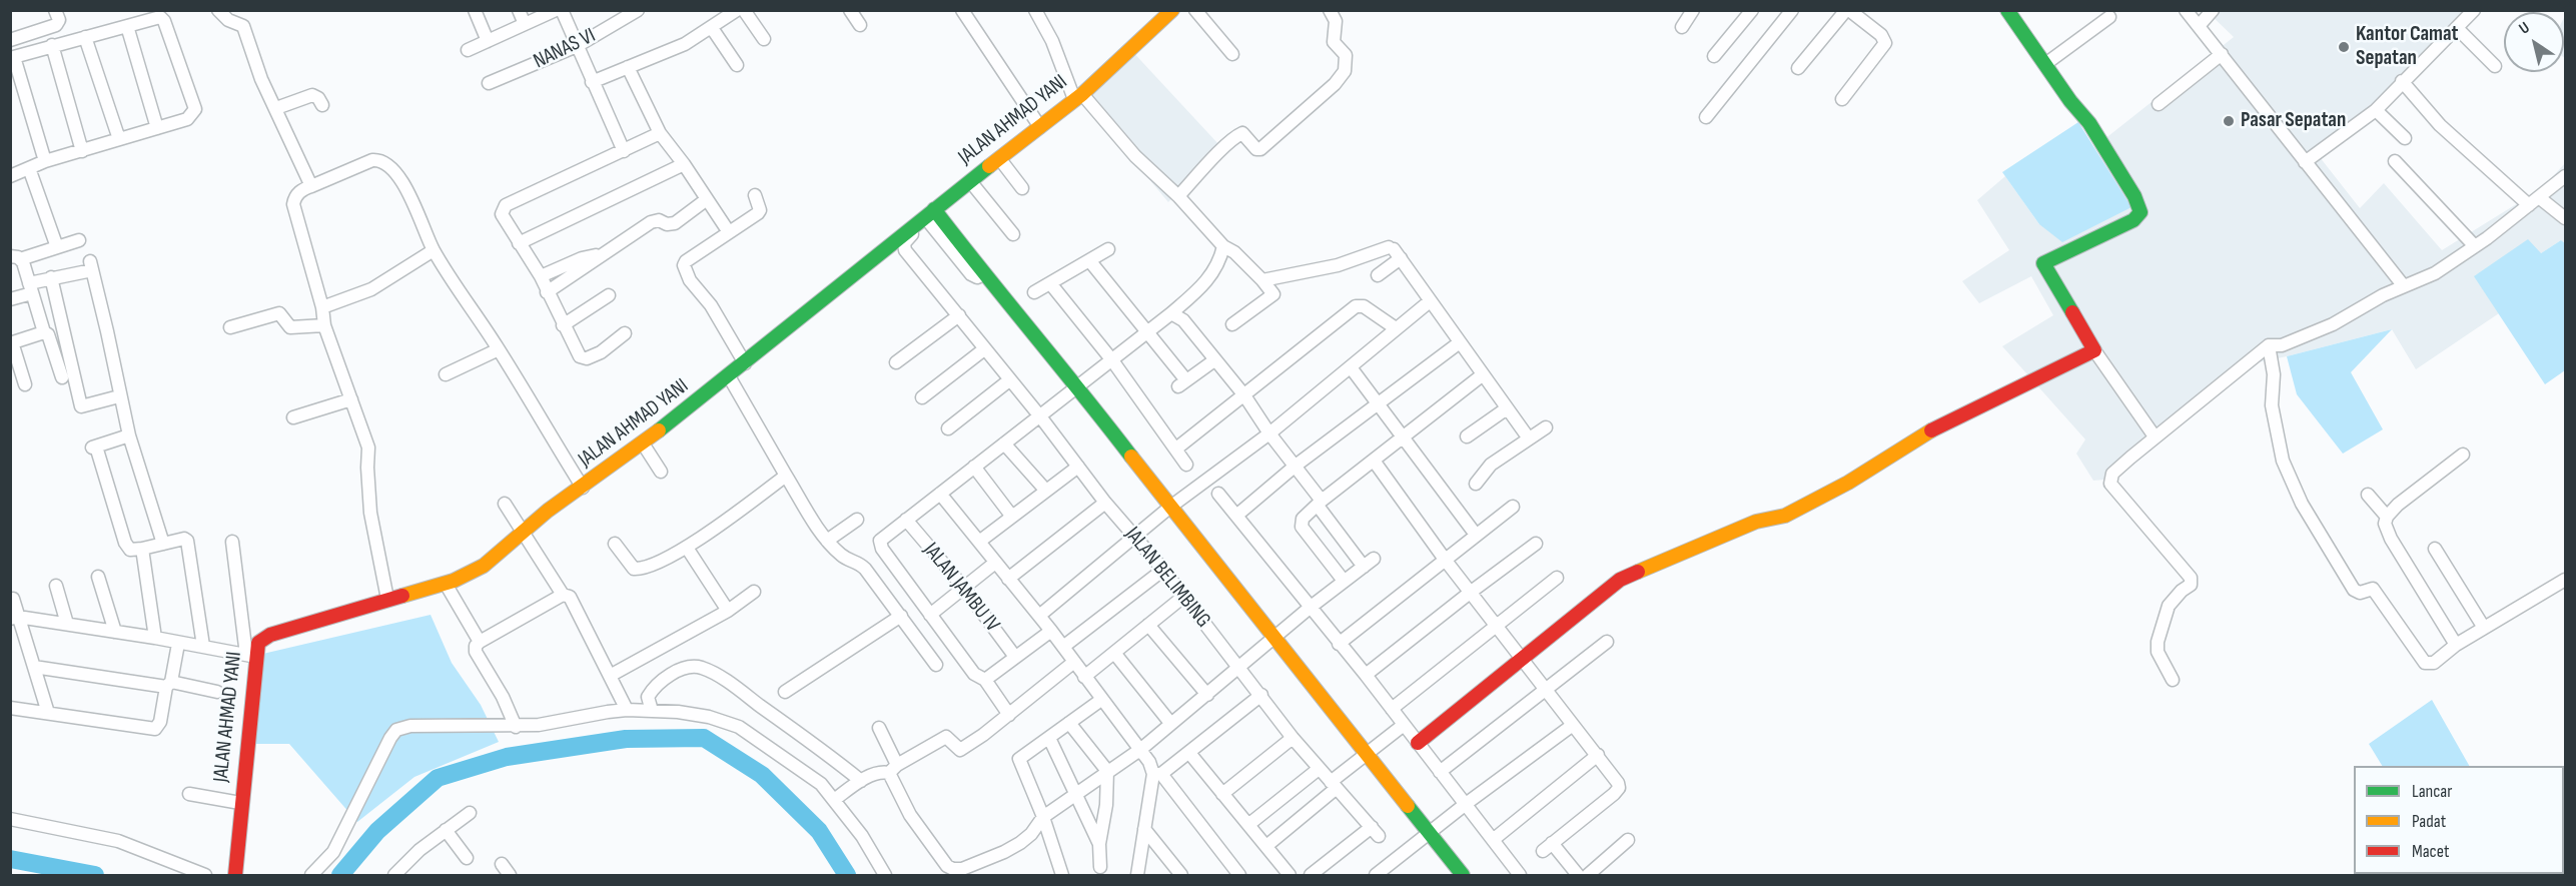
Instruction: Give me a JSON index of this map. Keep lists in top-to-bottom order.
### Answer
{
  "streets": {
    "street": [
      "NANAS VI",
      "JALAN AHMAD YANI",
      "JALAN BELIMBING",
      "JALAN JAMBU IV"
    ]
  },
  "crossings": [
    ["JALAN AHMAD YANI", "JALAN BELIMBING"]
  ],
  "places": ["Kantor Camat Sepatan", "Pasar Sepatan"],
  "legend": ["Lancar", "Padat", "Macet"],
  "north": "top left"
}
